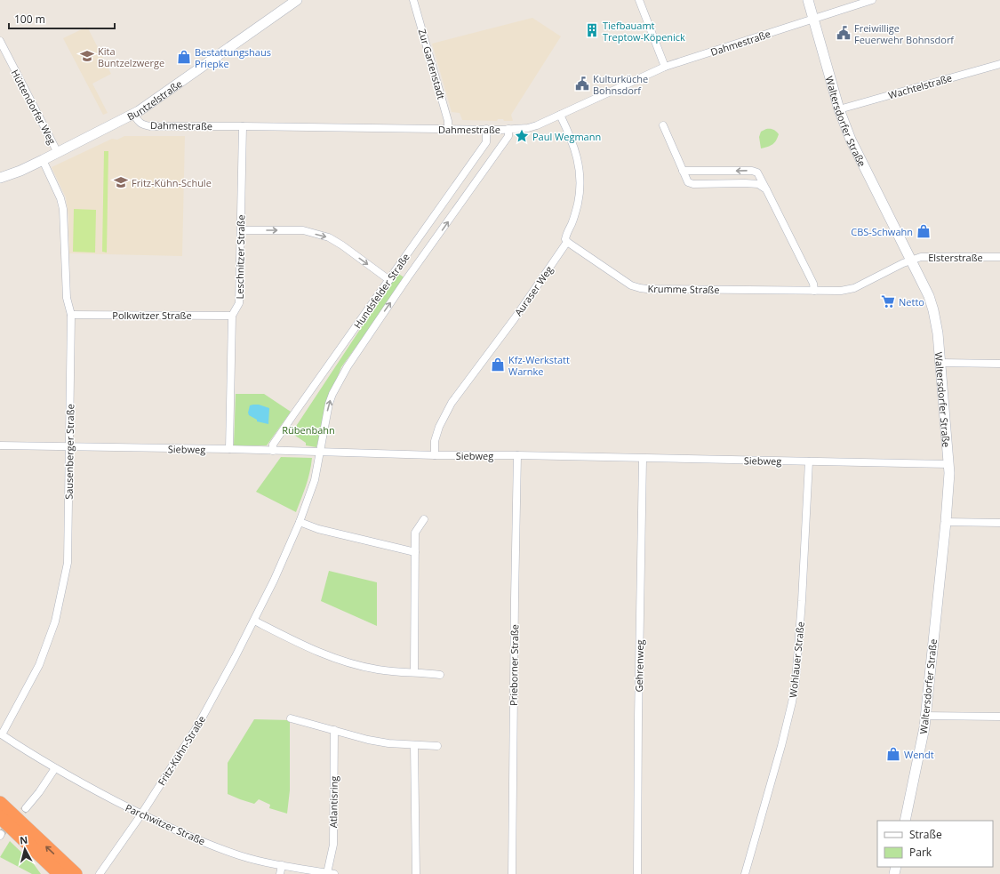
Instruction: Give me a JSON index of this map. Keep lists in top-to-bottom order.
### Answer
{
  "streets": {
    "street": [
      "Dahmestraße",
      "Zur Gartenstadt",
      "Wachtelstraße",
      "Buntzelstraße",
      "Hüttendorfer Weg",
      "Waltersdorfer Straße",
      "Leschnitzer Straße",
      "Elsterstraße",
      "Krumme Straße",
      "Hundsfelder Straße",
      "Auraser Weg",
      "Polkwitzer Straße",
      "Siebweg",
      "Sausenberger Straße",
      "Wohlauer Straße",
      "Prieborner Straße",
      "Gehrenweg",
      "Fritz-Kühn-Straße",
      "Atlantisring",
      "Parchwitzer Straße"
    ]
  },
  "crossings": [
    ["Dahmestraße", "Zur Gartenstadt"],
    ["Dahmestraße", "Buntzelstraße"],
    ["Dahmestraße", "Waltersdorfer Straße"],
    ["Dahmestraße", "Leschnitzer Straße"],
    ["Dahmestraße", "Hundsfelder Straße"],
    ["Dahmestraße", "Auraser Weg"],
    ["Wachtelstraße", "Waltersdorfer Straße"],
    ["Buntzelstraße", "Hüttendorfer Weg"],
    ["Buntzelstraße", "Sausenberger Straße"],
    ["Waltersdorfer Straße", "Elsterstraße"],
    ["Waltersdorfer Straße", "Krumme Straße"],
    ["Waltersdorfer Straße", "Siebweg"],
    ["Leschnitzer Straße", "Polkwitzer Straße"],
    ["Leschnitzer Straße", "Siebweg"],
    ["Elsterstraße", "Krumme Straße"],
    ["Krumme Straße", "Auraser Weg"],
    ["Hundsfelder Straße", "Siebweg"],
    ["Hundsfelder Straße", "Fritz-Kühn-Straße"],
    ["Auraser Weg", "Siebweg"],
    ["Polkwitzer Straße", "Sausenberger Straße"],
    ["Siebweg", "Sausenberger Straße"],
    ["Siebweg", "Wohlauer Straße"],
    ["Siebweg", "Prieborner Straße"],
    ["Siebweg", "Gehrenweg"],
    ["Siebweg", "Fritz-Kühn-Straße"],
    ["Sausenberger Straße", "Parchwitzer Straße"],
    ["Fritz-Kühn-Straße", "Parchwitzer Straße"],
    ["Atlantisring", "Parchwitzer Straße"]
  ],
  "parks": ["Rübenbahn"],
  "places": {
    "building": ["Tiefbauamt Treptow-Köpenick"],
    "public building": ["Freiwillige Feuerwehr Bohnsdorf", "Kulturküche Bohnsdorf"],
    "school or university": ["Kita Buntzelzwerge", "Fritz-Kühn-Schule"],
    "shop": [
      "Bestattungshaus Priepke",
      "CBS-Schwahn",
      "Kfz-Werkstatt Warnke",
      "Wendt"
    ],
    "place": ["Paul Wegmann"],
    "supermarket": ["Netto"]
  },
  "legend": ["Straße", "Park"],
  "scale_bar": "100 m",
  "north": "top"
}
